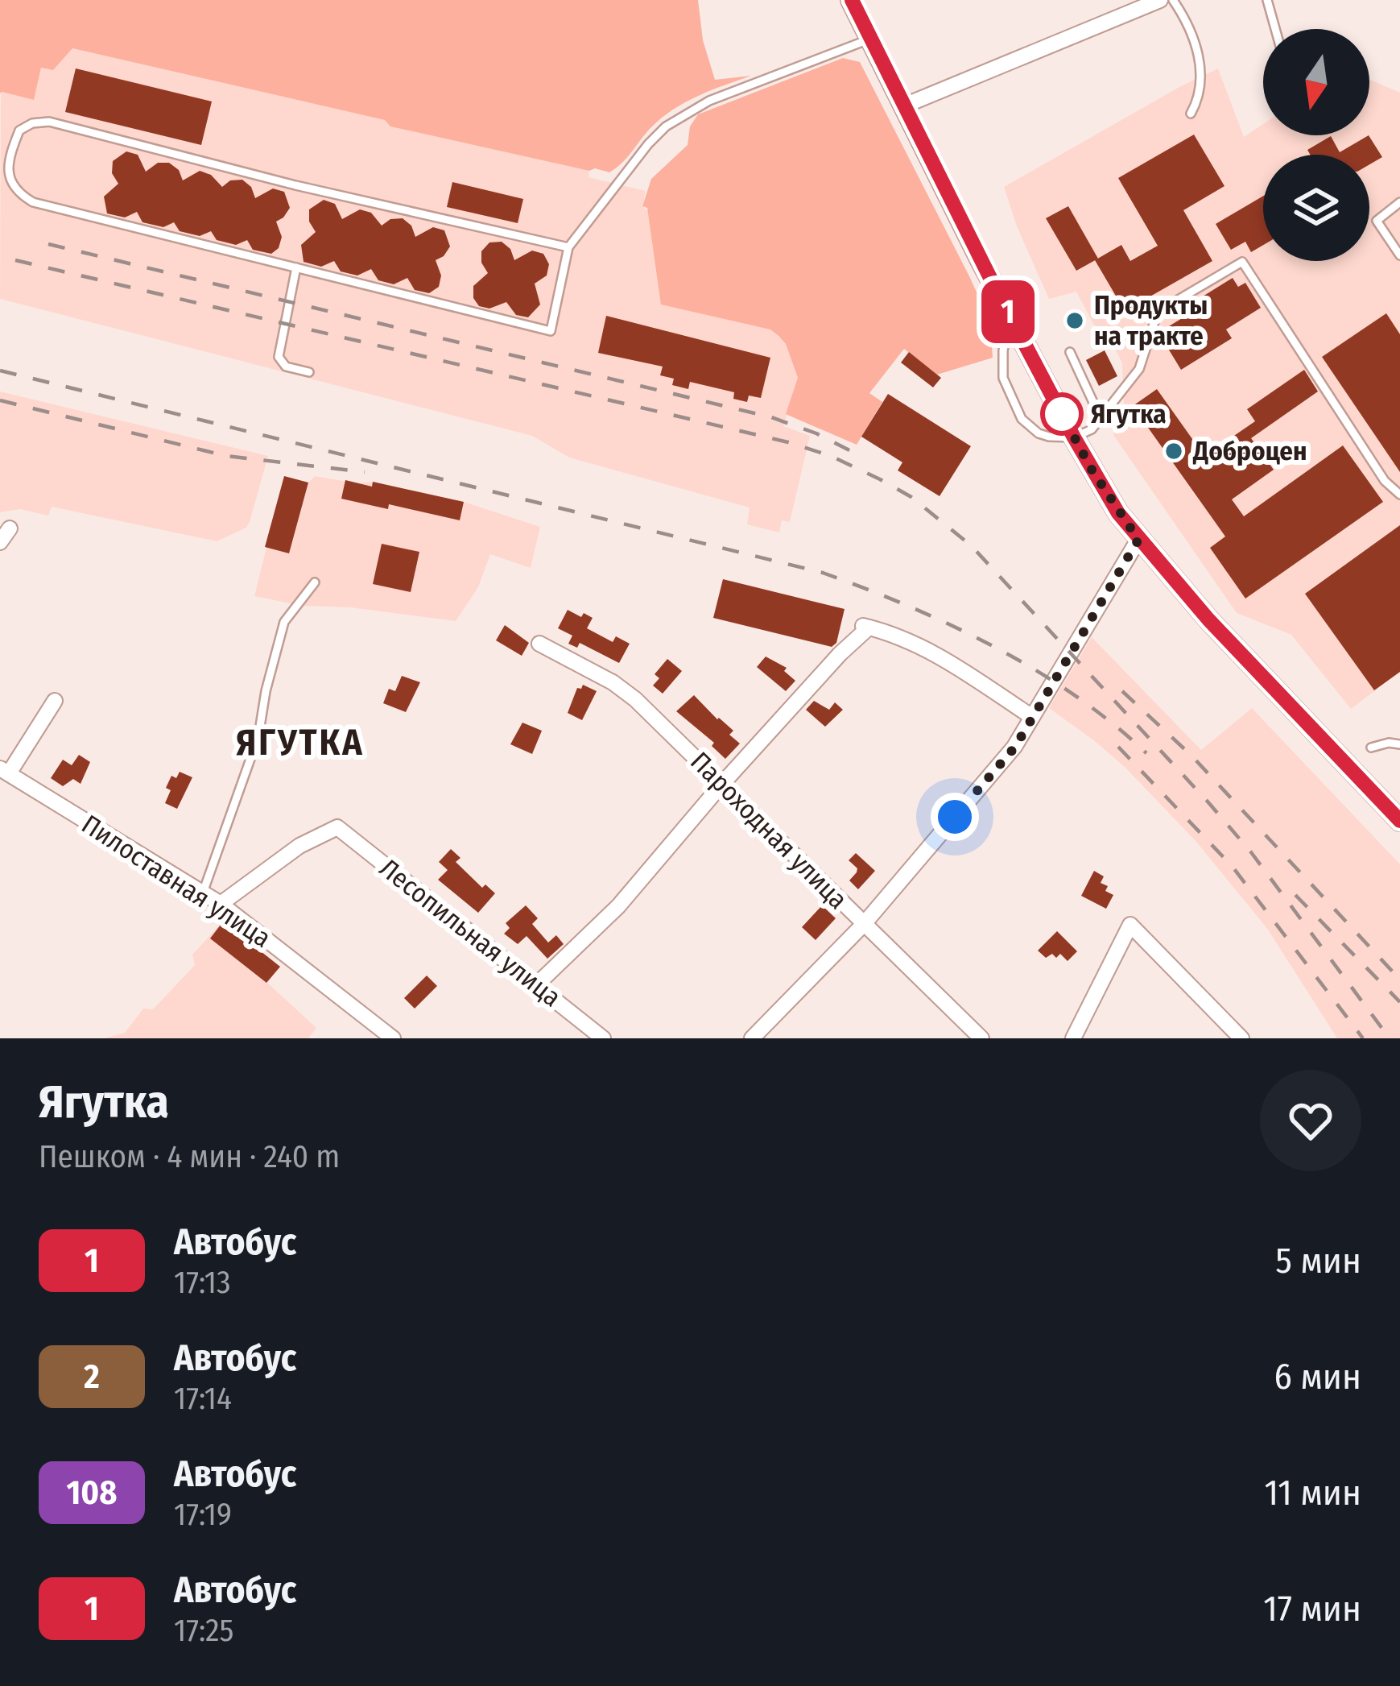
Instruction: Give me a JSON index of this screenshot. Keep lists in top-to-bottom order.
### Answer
{
  "streets": {
    "street": ["Пароходная улица", "Пилоставная улица", "Лесопильная улица"]
  },
  "crossings": [
    ["Пилоставная улица", "Лесопильная улица"]
  ],
  "districts": ["ЯГУТКА"],
  "places": ["Продукты на тракте", "Ягутка", "Доброцен"],
  "lines": ["bus line 1"],
  "north": "bottom",
  "page": {
    "on_map": "1",
    "heading": ["Ягутка", "Пешком · 4 мин · 240 m"],
    "list": [
      {
        "mark": "1",
        "name": "Автобус",
        "note": "17:13",
        "value": "5 мин"
      },
      {
        "mark": "2",
        "name": "Автобус",
        "note": "17:14",
        "value": "6 мин"
      },
      {
        "mark": "108",
        "name": "Автобус",
        "note": "17:19",
        "value": "11 мин"
      },
      {
        "mark": "1",
        "name": "Автобус",
        "note": "17:25",
        "value": "17 мин"
      }
    ]
  }
}
